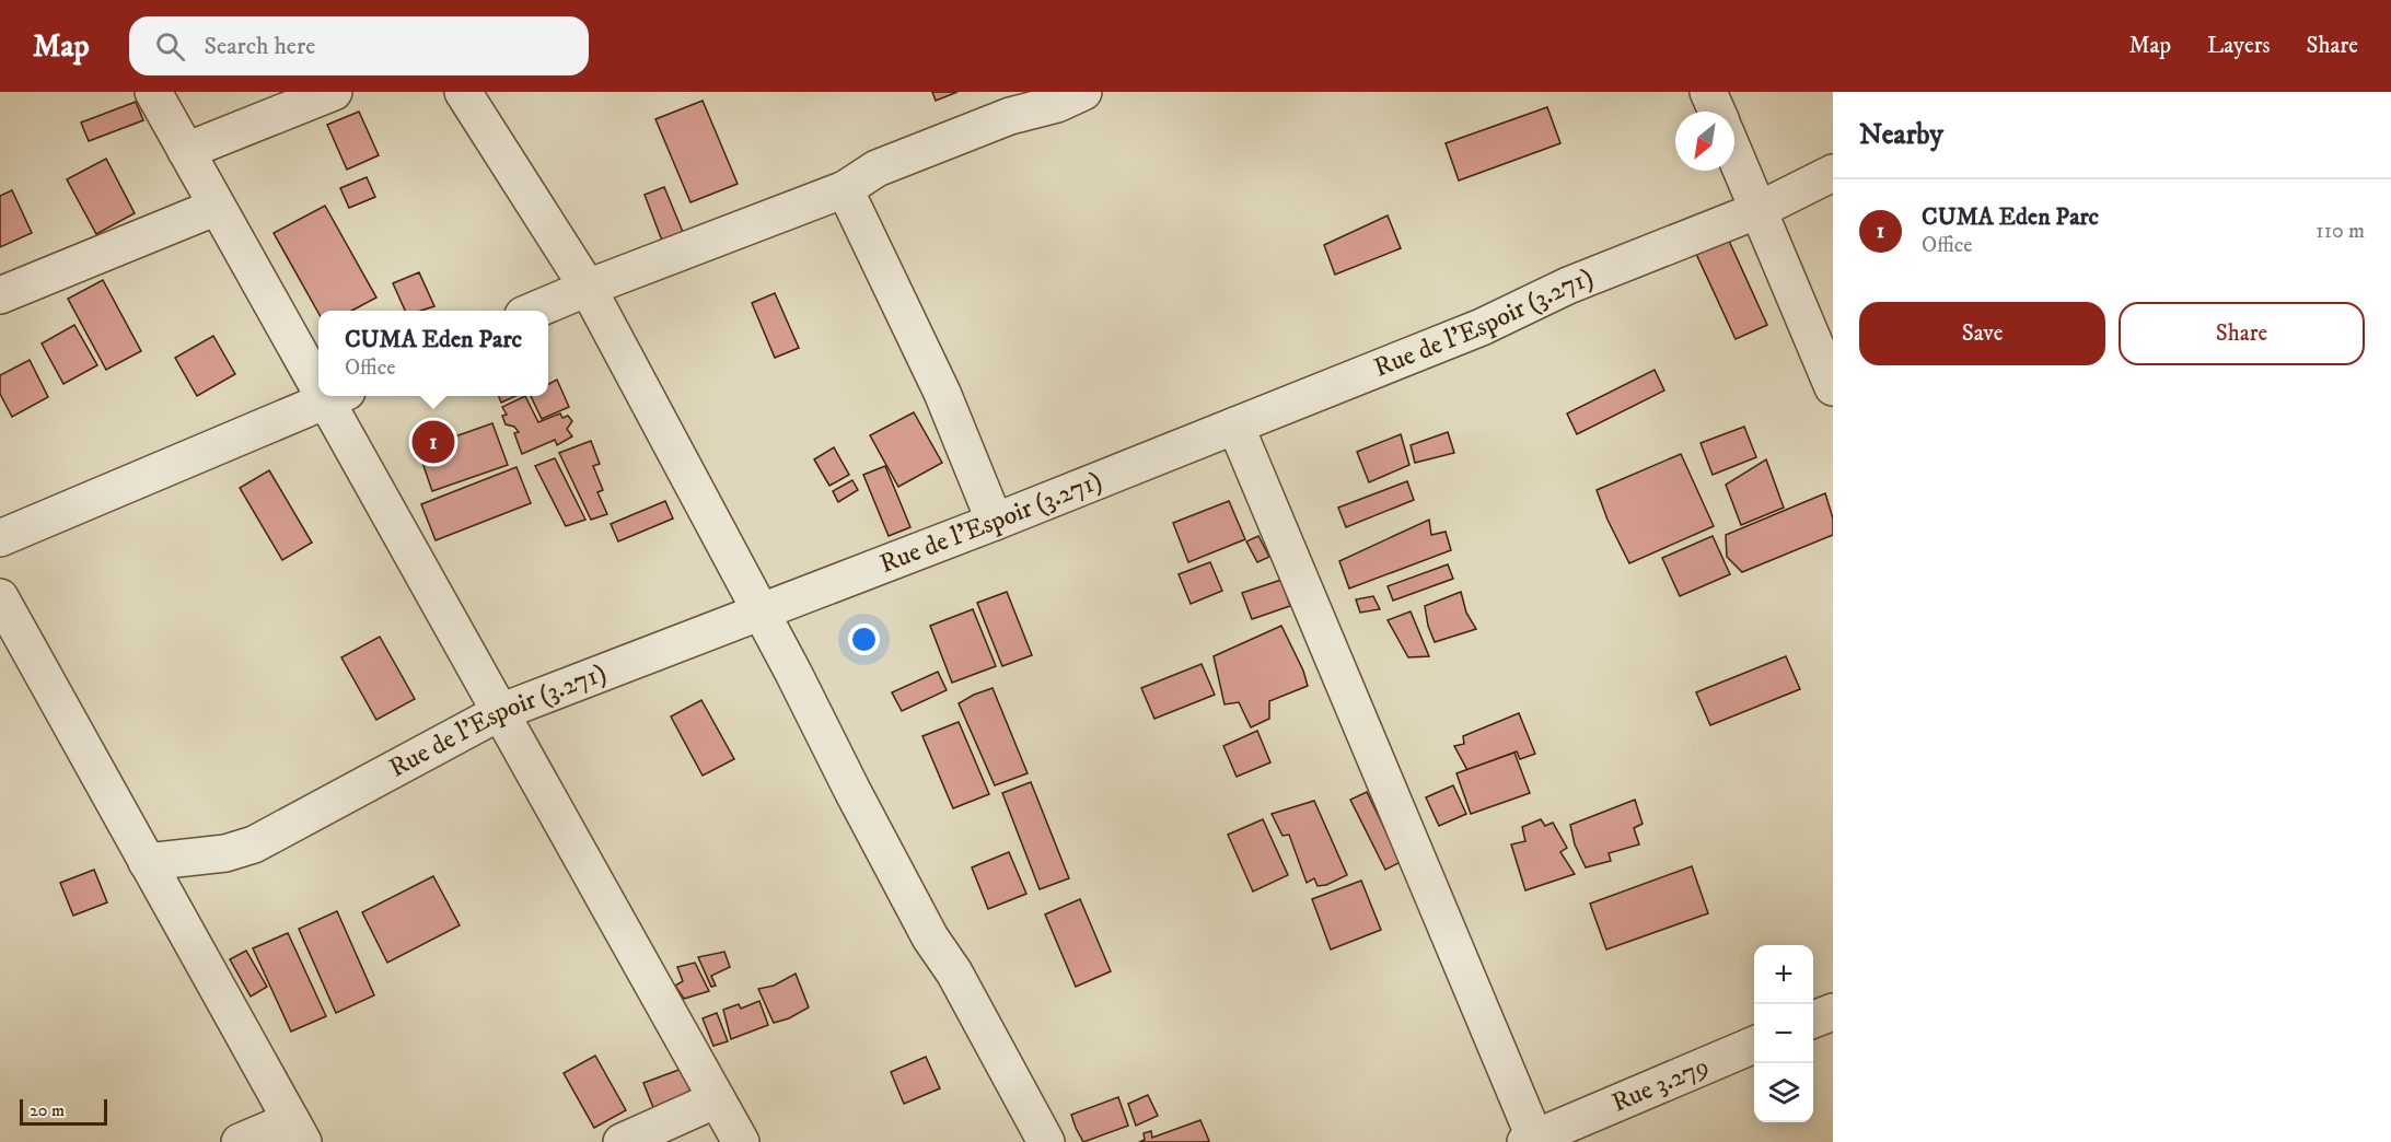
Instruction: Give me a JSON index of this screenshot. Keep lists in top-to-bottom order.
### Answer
{
  "streets": {
    "street": ["Rue de l'Espoir (3.271)", "Rue 3.279"]
  },
  "scale_bar": "20 m",
  "north": "bottom left",
  "page": {
    "header": "Map",
    "search": "Search here",
    "nav": ["Map", "Layers", "Share"],
    "heading": "Nearby",
    "list": [
      {
        "mark": "1",
        "name": "CUMA Eden Parc",
        "note": "Office",
        "value": "110 m"
      }
    ],
    "buttons": ["Save", "Share"],
    "popup": ["CUMA Eden Parc", "Office"],
    "pins": "1",
    "map_buttons": ["+", "−"],
    "scale": "20 m"
  }
}
